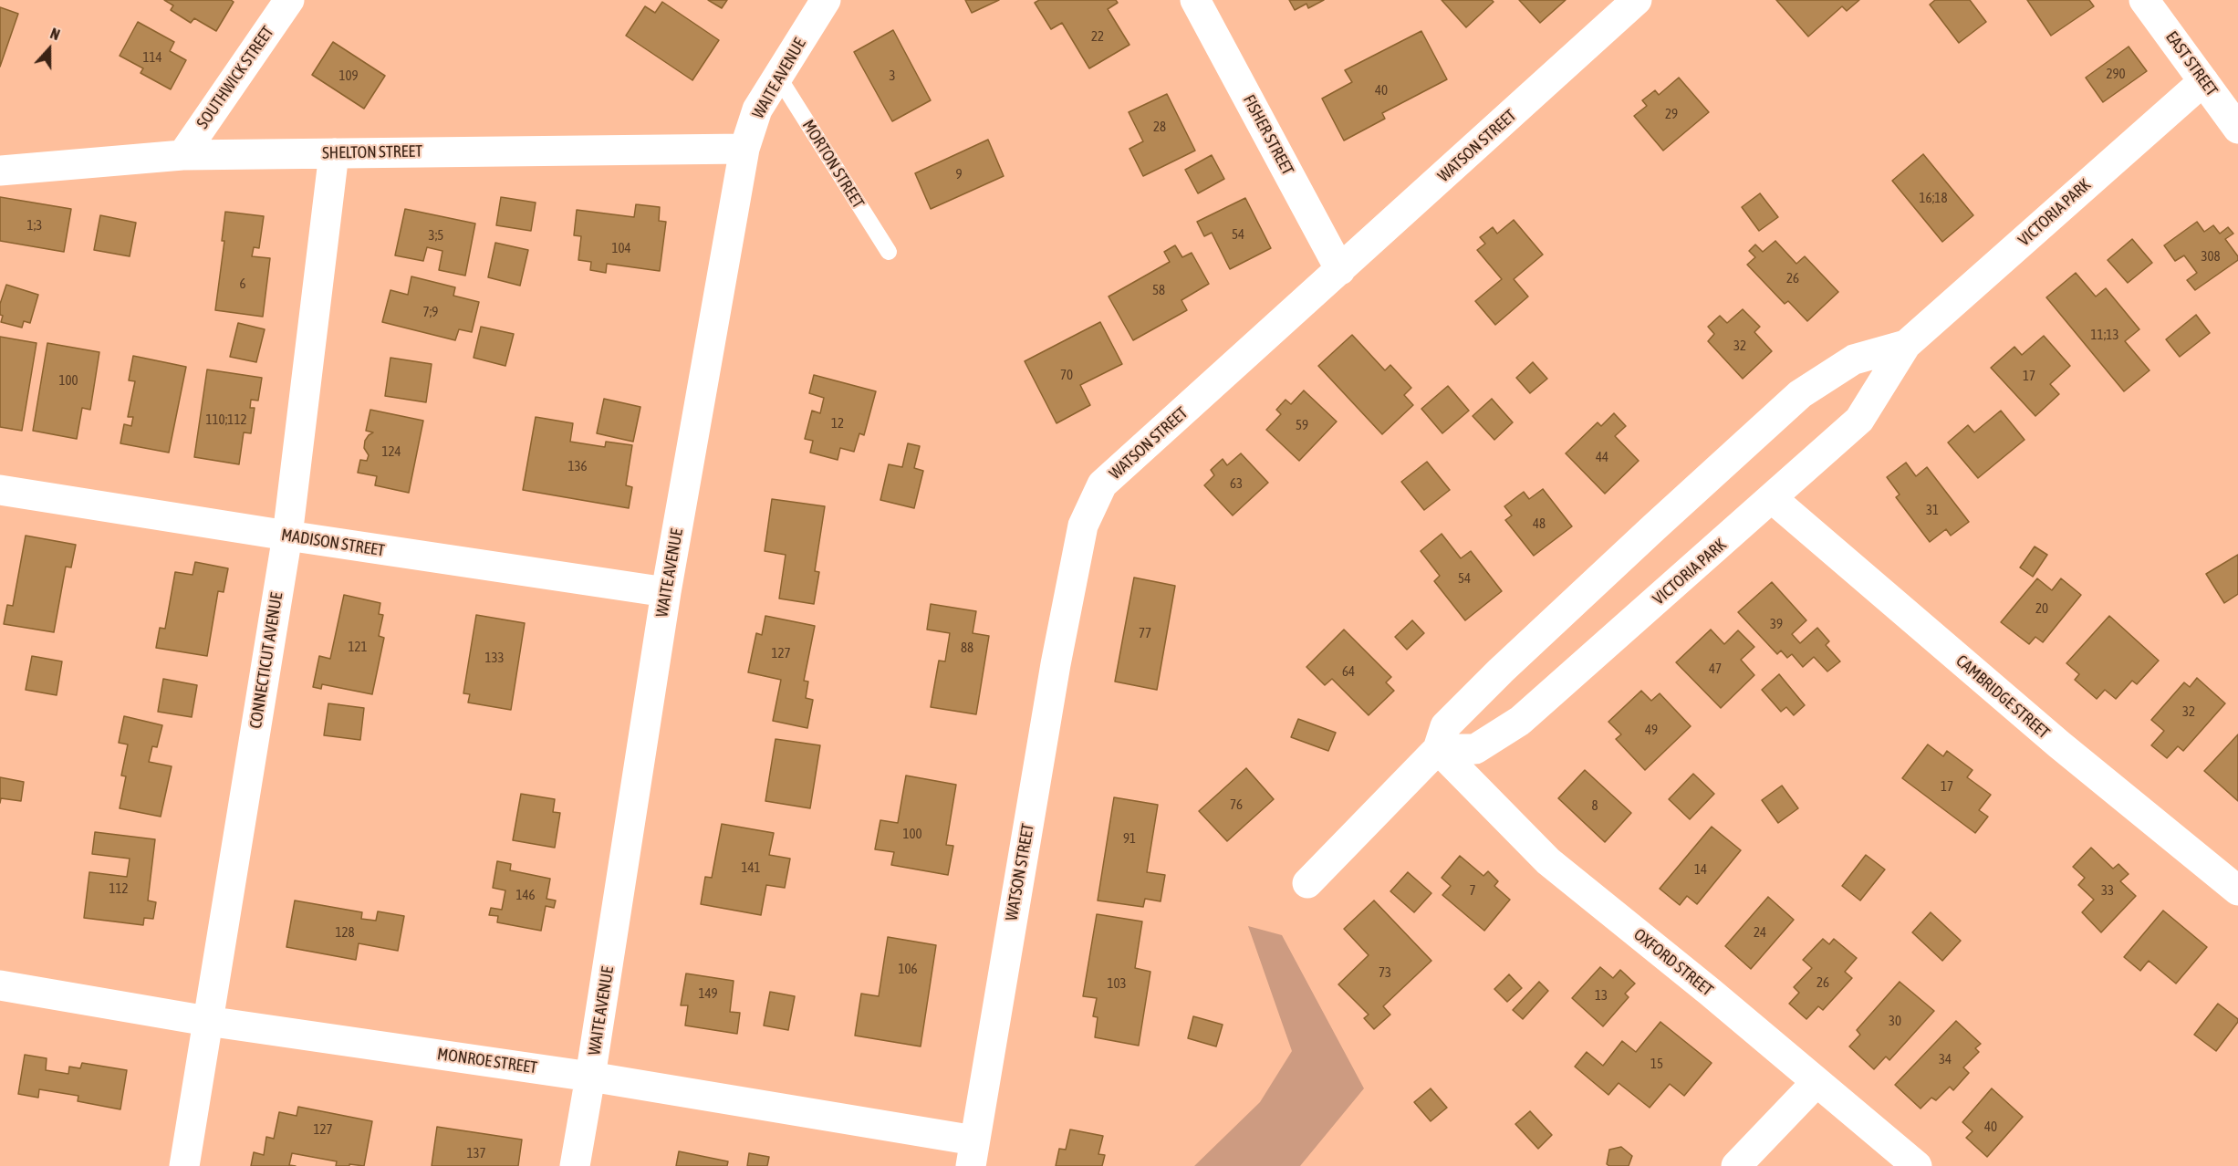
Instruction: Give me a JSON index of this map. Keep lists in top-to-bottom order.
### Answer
{
  "streets": {
    "street": [
      "EAST STREET",
      "SOUTHWICK STREET",
      "WAITE AVENUE",
      "FISHER STREET",
      "WATSON STREET",
      "SHELTON STREET",
      "VICTORIA PARK",
      "MADISON STREET",
      "CONNECTICUT AVENUE",
      "CAMBRIDGE STREET",
      "OXFORD STREET",
      "MONROE STREET"
    ],
    "lane": ["MORTON STREET"]
  },
  "crossings": [
    ["EAST STREET", "VICTORIA PARK"],
    ["SOUTHWICK STREET", "SHELTON STREET"],
    ["WAITE AVENUE", "SHELTON STREET"],
    ["WAITE AVENUE", "MORTON STREET"],
    ["WAITE AVENUE", "MADISON STREET"],
    ["WAITE AVENUE", "MONROE STREET"],
    ["FISHER STREET", "WATSON STREET"],
    ["WATSON STREET", "MONROE STREET"],
    ["SHELTON STREET", "CONNECTICUT AVENUE"],
    ["VICTORIA PARK", "CAMBRIDGE STREET"],
    ["VICTORIA PARK", "OXFORD STREET"],
    ["MADISON STREET", "CONNECTICUT AVENUE"],
    ["CONNECTICUT AVENUE", "MONROE STREET"]
  ],
  "house_numbers": [
    "22",
    "114",
    "290",
    "109",
    "3",
    "40",
    "29",
    "28",
    "9",
    "16;18",
    "1;3",
    "54",
    "3;5",
    "104",
    "308",
    "26",
    "6",
    "58",
    "7;9",
    "11;13",
    "32",
    "70",
    "17",
    "100",
    "110;112",
    "12",
    "59",
    "124",
    "44",
    "136",
    "63",
    "31",
    "48",
    "54",
    "20",
    "39",
    "77",
    "121",
    "88",
    "127",
    "133",
    "47",
    "64",
    "32",
    "49",
    "17",
    "76",
    "8",
    "100",
    "91",
    "141",
    "14",
    "112",
    "7",
    "33",
    "146",
    "128",
    "24",
    "106",
    "73",
    "26",
    "103",
    "149",
    "13",
    "30",
    "34",
    "15",
    "40",
    "127",
    "137"
  ],
  "north": "top"
}
